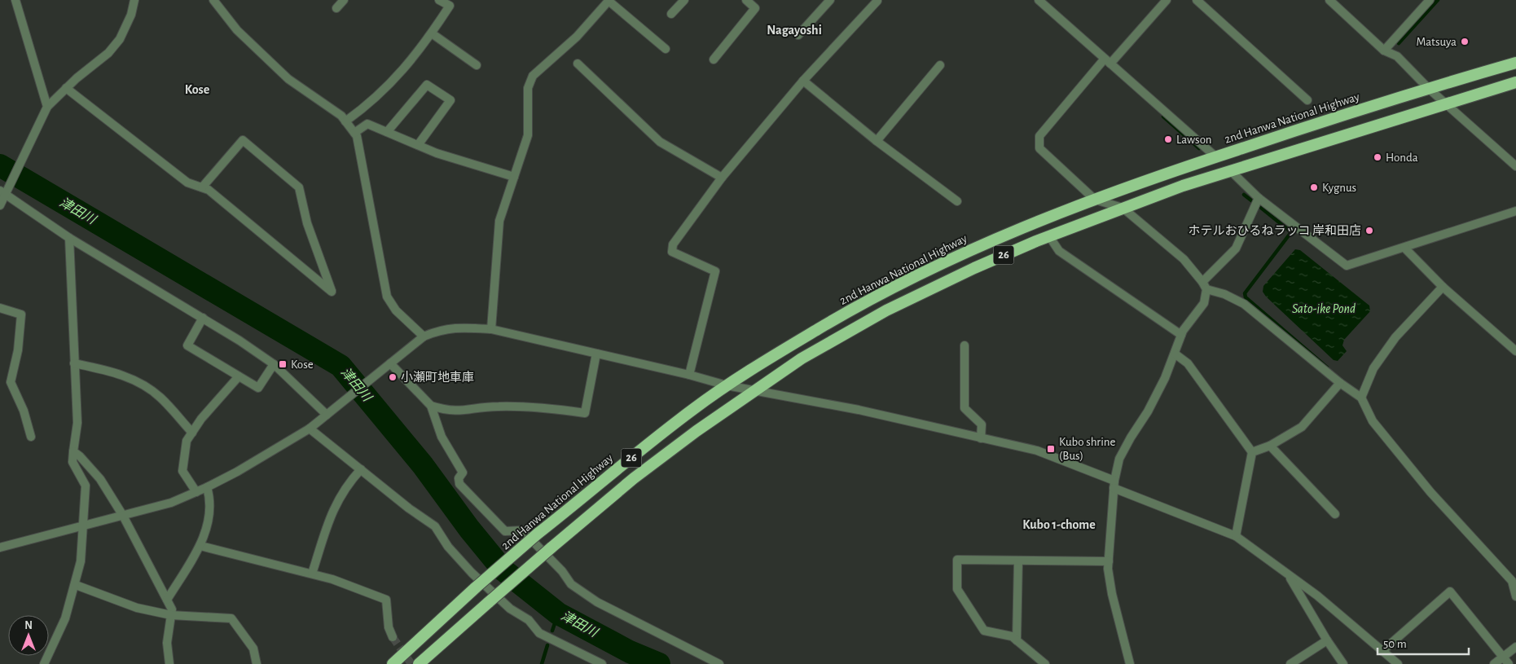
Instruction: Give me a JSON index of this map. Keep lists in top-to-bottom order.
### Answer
{
  "streets": {
    "highway": ["2nd Hanwa National Highway", "26"]
  },
  "districts": ["Nagayoshi", "Kose", "Kubo 1-chome"],
  "water": ["津田川", "Sato-ike Pond"],
  "places": {
    "other": [
      "Matsuya",
      "Lawson",
      "Honda",
      "Kygnus",
      "ホテルおひるねラッコ 岸和田店",
      "小瀬町地車庫"
    ],
    "transit": ["Kose", "Kubo shrine (Bus)"]
  },
  "scale_bar": "50 m",
  "north": "top"
}
